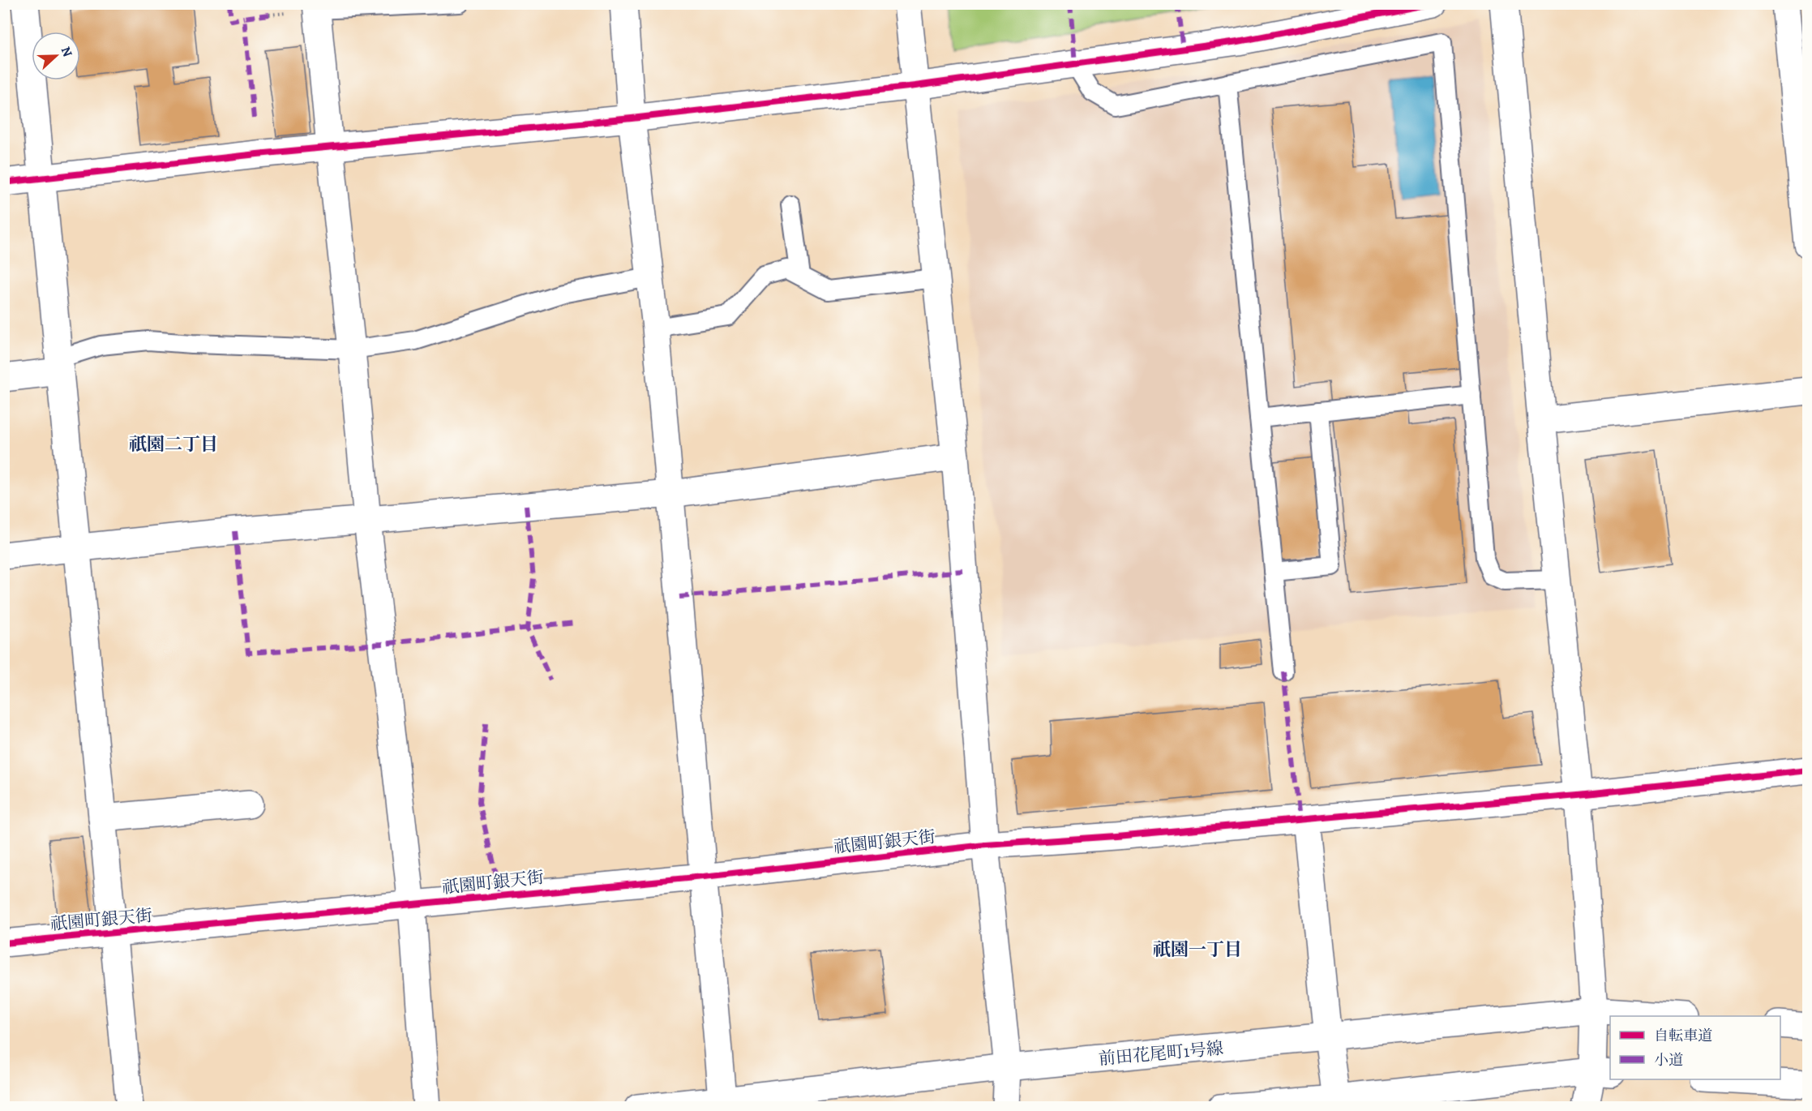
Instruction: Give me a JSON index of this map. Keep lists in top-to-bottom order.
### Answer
{
  "streets": {
    "street": ["祇園町銀天街", "前田花尾町1号線"]
  },
  "districts": ["祇園二丁目", "祇園一丁目"],
  "legend": ["自転車道", "小道"],
  "north": "right"
}
